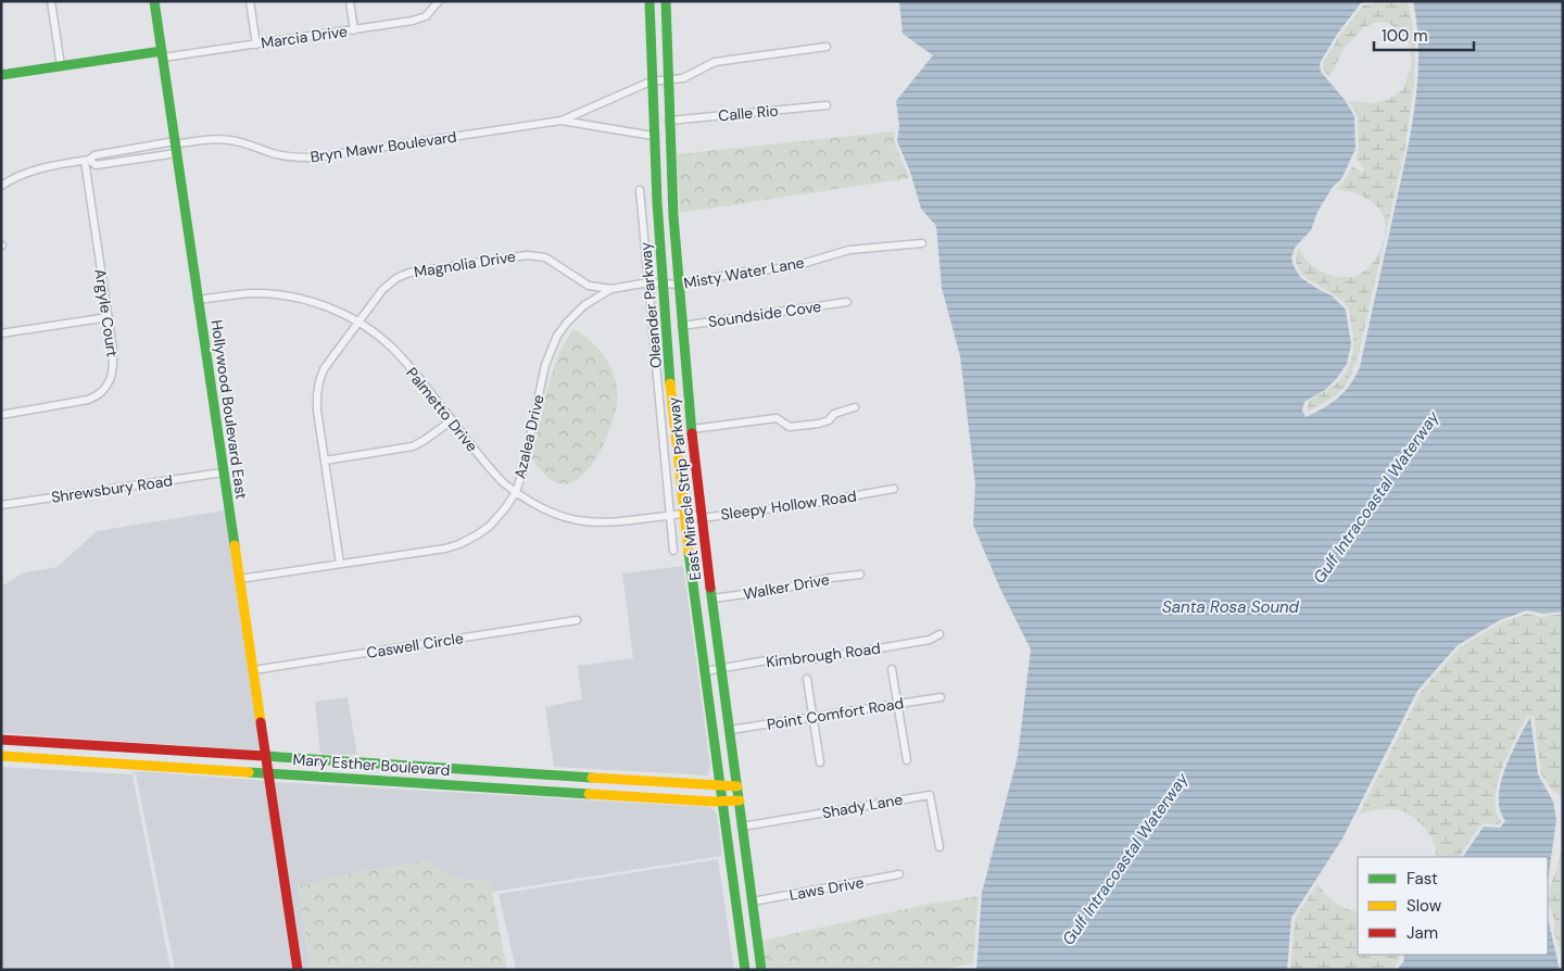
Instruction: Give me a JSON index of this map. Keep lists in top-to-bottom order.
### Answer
{
  "streets": {
    "main road": ["Hollywood Boulevard East", "East Miracle Strip Parkway", "Mary Esther Boulevard"],
    "street": [
      "Marcia Drive",
      "Calle Rio",
      "Bryn Mawr Boulevard",
      "Magnolia Drive",
      "Misty Water Lane",
      "Oleander Parkway",
      "Argyle Court",
      "Soundside Cove",
      "Palmetto Drive",
      "Azalea Drive",
      "Shrewsbury Road",
      "Sleepy Hollow Road",
      "Walker Drive",
      "Caswell Circle",
      "Kimbrough Road",
      "Point Comfort Road",
      "Shady Lane",
      "Laws Drive"
    ]
  },
  "crossings": [
    ["Marcia Drive", "Hollywood Boulevard East"],
    ["Calle Rio", "East Miracle Strip Parkway"],
    ["Bryn Mawr Boulevard", "Argyle Court"],
    ["Bryn Mawr Boulevard", "Hollywood Boulevard East"],
    ["Bryn Mawr Boulevard", "East Miracle Strip Parkway"],
    ["Magnolia Drive", "Palmetto Drive"],
    ["Magnolia Drive", "Azalea Drive"],
    ["Misty Water Lane", "Azalea Drive"],
    ["Misty Water Lane", "East Miracle Strip Parkway"],
    ["Oleander Parkway", "Palmetto Drive"],
    ["Oleander Parkway", "Azalea Drive"],
    ["Soundside Cove", "East Miracle Strip Parkway"],
    ["Hollywood Boulevard East", "Palmetto Drive"],
    ["Hollywood Boulevard East", "Azalea Drive"],
    ["Hollywood Boulevard East", "Shrewsbury Road"],
    ["Hollywood Boulevard East", "Caswell Circle"],
    ["Hollywood Boulevard East", "Mary Esther Boulevard"],
    ["Palmetto Drive", "Azalea Drive"],
    ["Palmetto Drive", "East Miracle Strip Parkway"],
    ["Palmetto Drive", "Sleepy Hollow Road"],
    ["Azalea Drive", "East Miracle Strip Parkway"],
    ["East Miracle Strip Parkway", "Sleepy Hollow Road"],
    ["East Miracle Strip Parkway", "Walker Drive"],
    ["East Miracle Strip Parkway", "Kimbrough Road"],
    ["East Miracle Strip Parkway", "Point Comfort Road"],
    ["East Miracle Strip Parkway", "Mary Esther Boulevard"],
    ["East Miracle Strip Parkway", "Shady Lane"],
    ["East Miracle Strip Parkway", "Laws Drive"]
  ],
  "water": ["Gulf Intracoastal Waterway", "Santa Rosa Sound"],
  "legend": ["Fast", "Slow", "Jam"],
  "scale_bar": "100 m"
}
